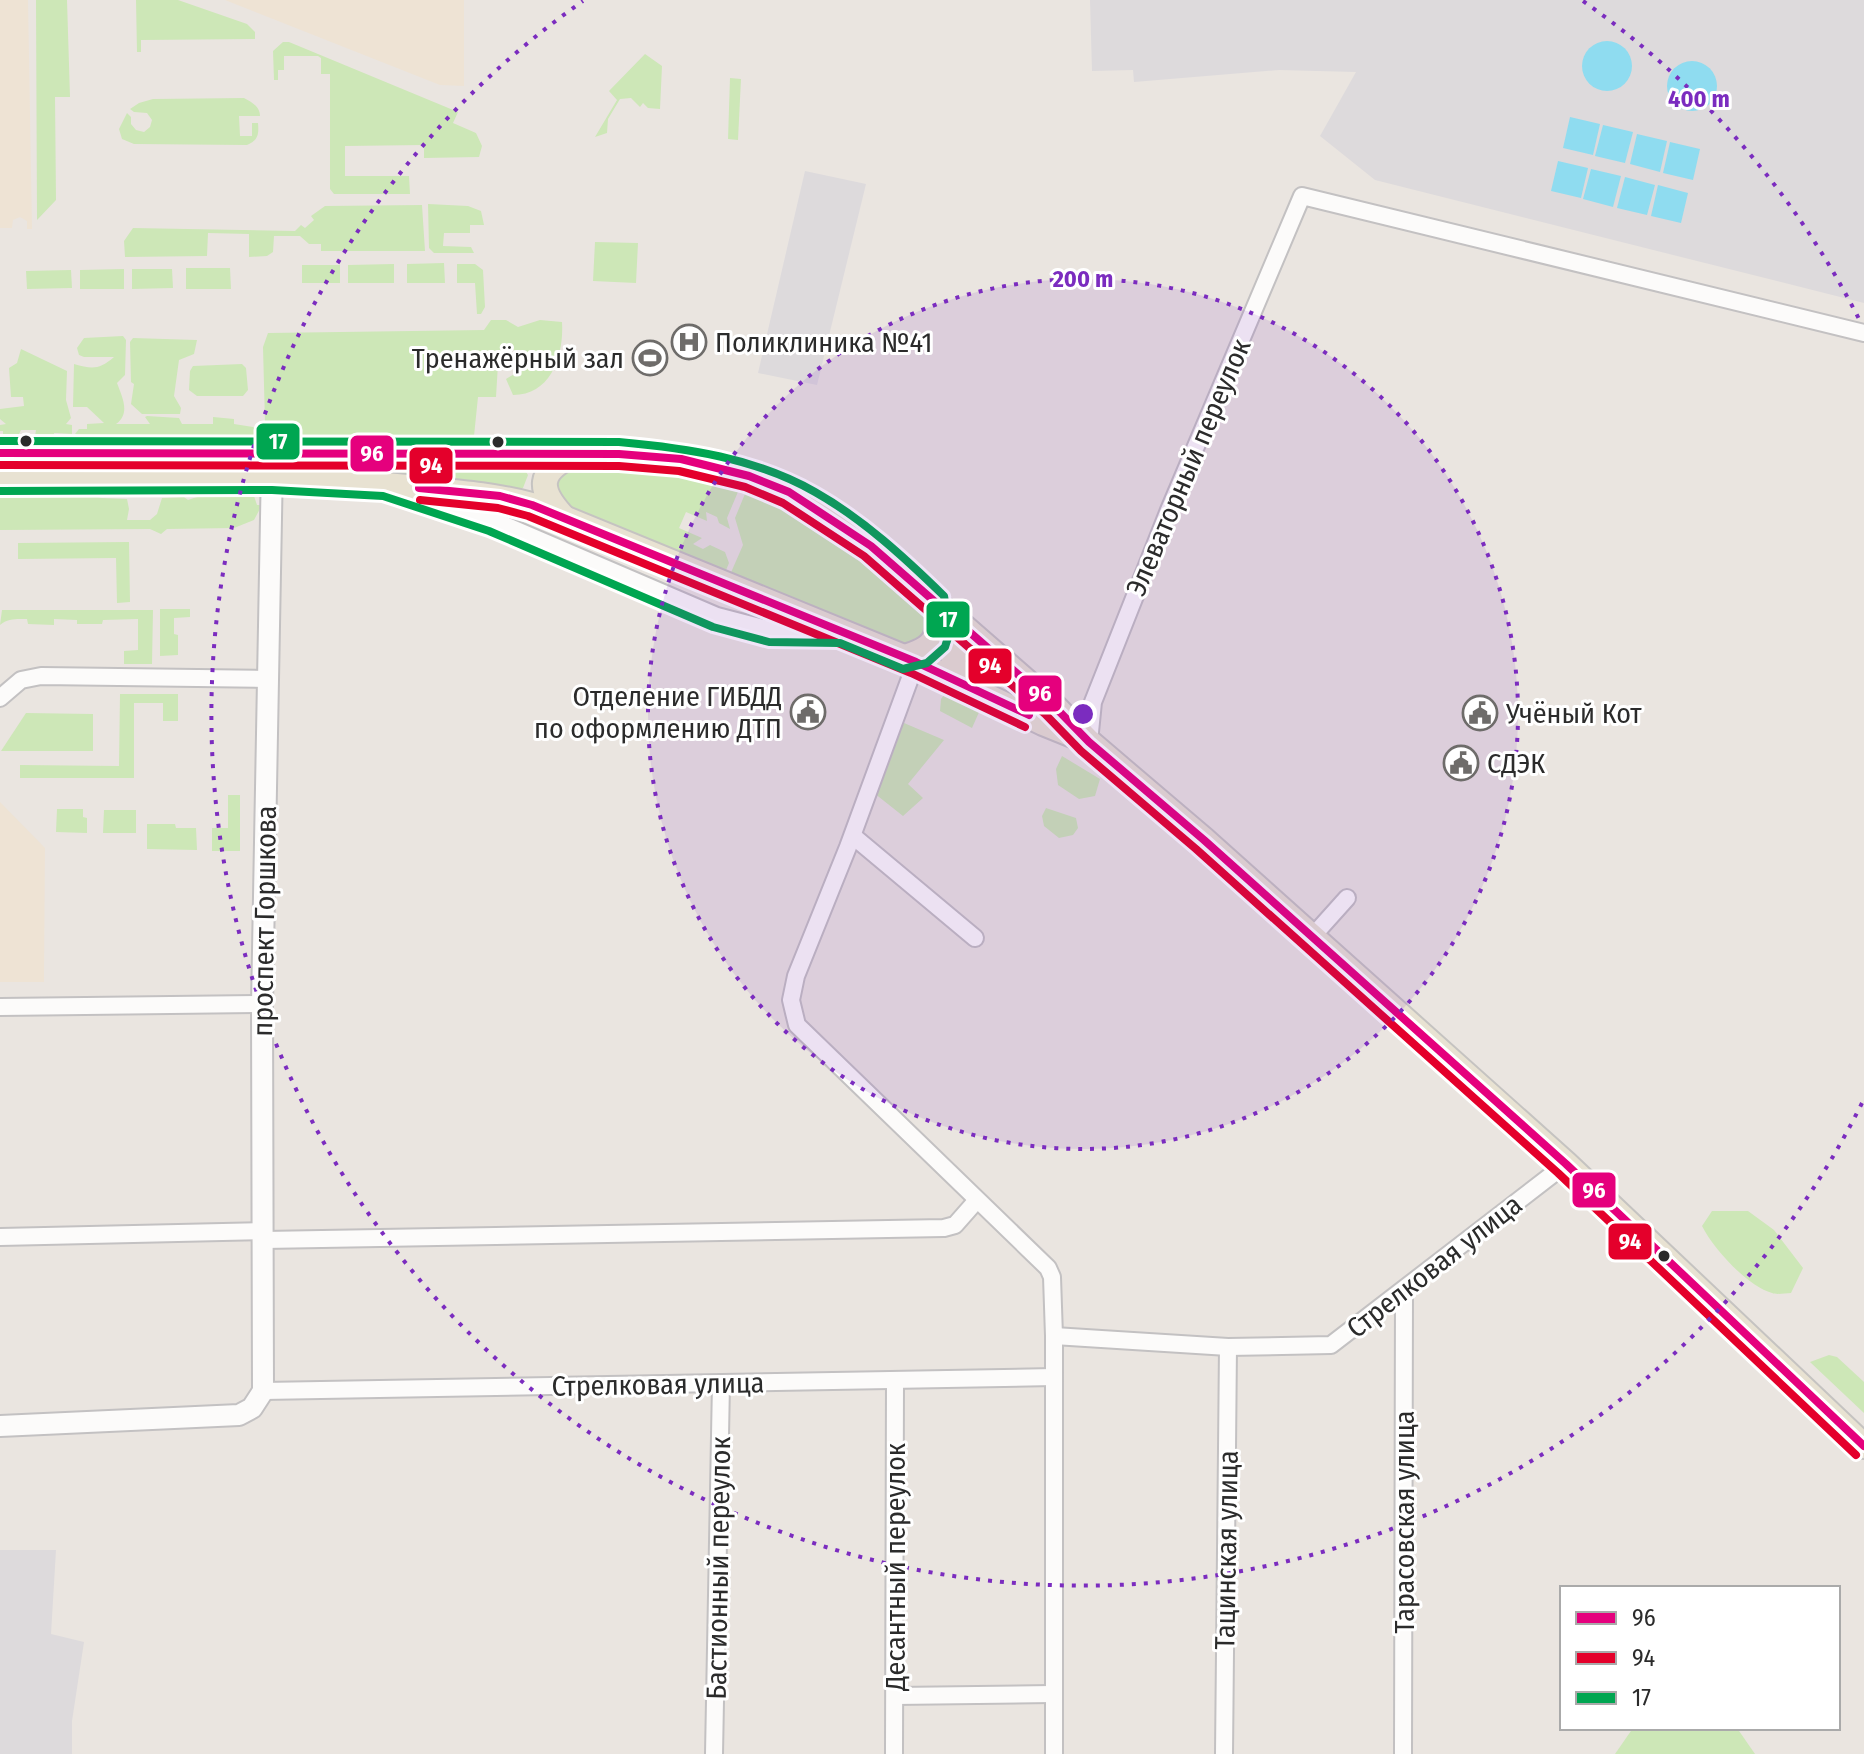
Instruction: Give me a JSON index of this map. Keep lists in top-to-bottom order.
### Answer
{
  "streets": {
    "street": [
      "Элеваторный переулок",
      "проспект Горшкова",
      "Стрелковая улица",
      "Тарасовская улица",
      "Тацинская улица",
      "Десантный переулок",
      "Бастионный переулок"
    ]
  },
  "crossings": [
    ["проспект Горшкова", "Стрелковая улица"],
    ["Стрелковая улица", "Тарасовская улица"],
    ["Стрелковая улица", "Тацинская улица"],
    ["Стрелковая улица", "Десантный переулок"],
    ["Стрелковая улица", "Бастионный переулок"]
  ],
  "places": {
    "hospital": ["Поликлиника №41"],
    "sports": ["Тренажёрный зал"],
    "public building": ["Отделение ГИБДД по оформлению ДТП", "Учёный Кот", "СДЭК"]
  },
  "lines": ["transit line 17", "transit line 96", "transit line 94"],
  "legend": ["96", "94", "17"],
  "rings": ["400 m", "200 m"]
}
